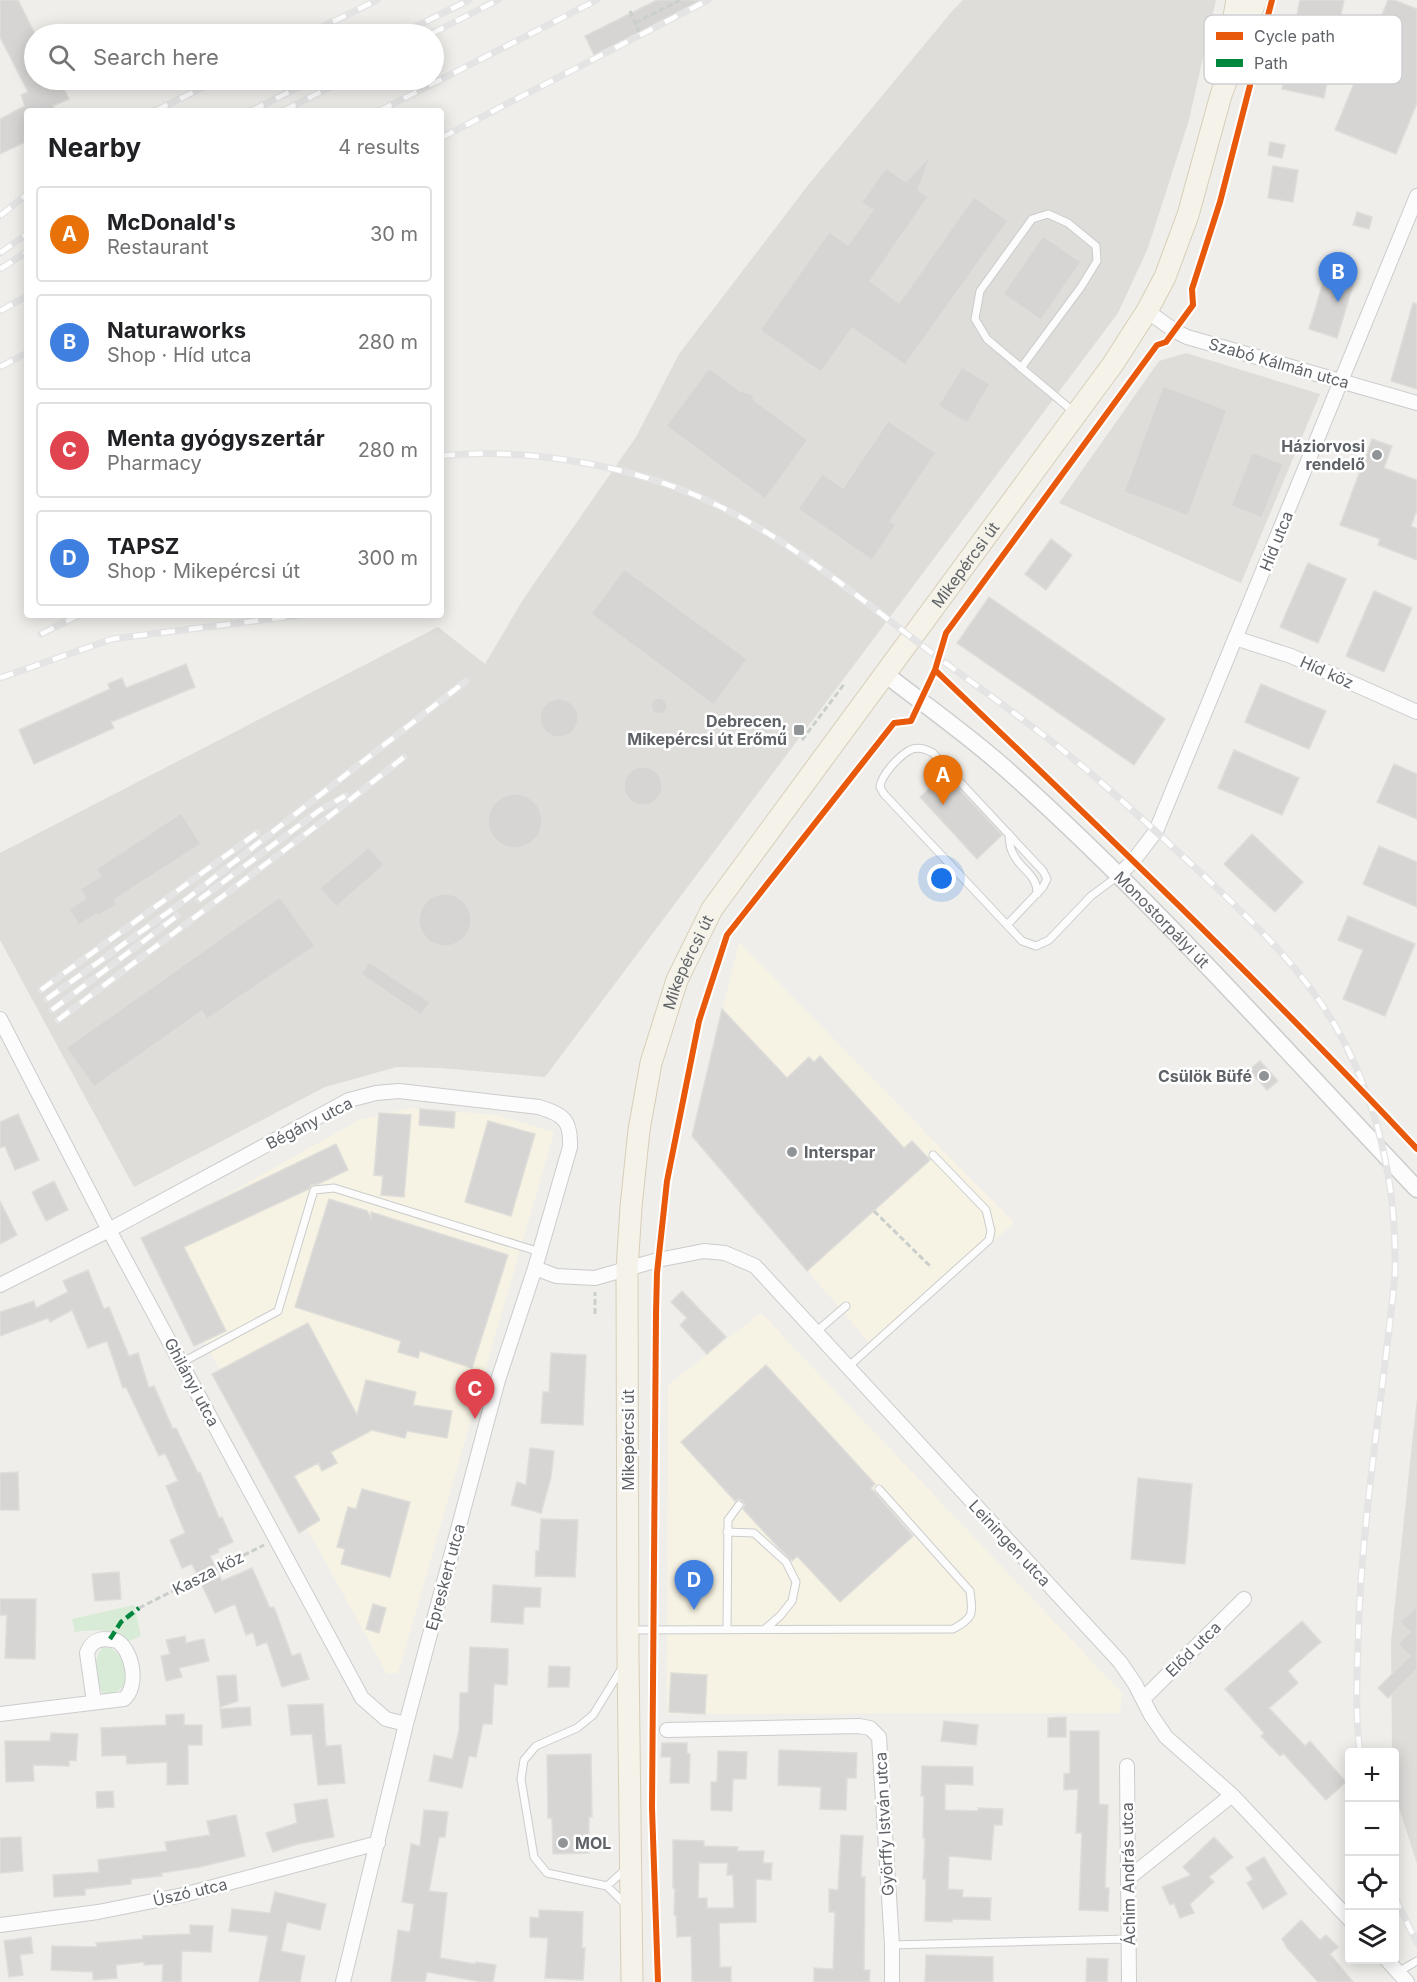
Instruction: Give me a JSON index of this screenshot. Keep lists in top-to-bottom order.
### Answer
{
  "streets": {
    "main road": ["Mikepércsi út"],
    "street": [
      "Szabó Kálmán utca",
      "Híd utca",
      "Híd köz",
      "Monostorpályi út",
      "Bégány utca",
      "Ghilányi utca",
      "Leiningen utca",
      "Epreskert utca",
      "Előd utca",
      "Györffy István utca",
      "Áchim András utca",
      "Úszó utca"
    ],
    "path": ["Kasza köz"]
  },
  "crossings": [
    ["Szabó Kálmán utca", "Híd utca"],
    ["Szabó Kálmán utca", "Mikepércsi út"],
    ["Híd utca", "Híd köz"],
    ["Híd utca", "Monostorpályi út"],
    ["Mikepércsi út", "Monostorpályi út"],
    ["Mikepércsi út", "Leiningen utca"],
    ["Bégány utca", "Ghilányi utca"],
    ["Bégány utca", "Epreskert utca"],
    ["Ghilányi utca", "Kasza köz"],
    ["Ghilányi utca", "Epreskert utca"],
    ["Leiningen utca", "Előd utca"],
    ["Epreskert utca", "Úszó utca"]
  ],
  "places": {
    "other": [
      "Háziorvosi rendelő",
      "Csülök Büfé",
      "Interspar",
      "MOL"
    ],
    "transit": ["Debrecen, Mikepércsi út Erőmű"]
  },
  "legend": ["Cycle path", "Path"],
  "page": {
    "search": "Search here",
    "heading": ["Nearby", "4 results"],
    "list": [
      {
        "mark": "A",
        "name": "McDonald's",
        "note": "Restaurant",
        "value": "30 m"
      },
      {
        "mark": "B",
        "name": "Naturaworks",
        "note": "Shop · Híd utca",
        "value": "280 m"
      },
      {
        "mark": "C",
        "name": "Menta gyógyszertár",
        "note": "Pharmacy",
        "value": "280 m"
      },
      {
        "mark": "D",
        "name": "TAPSZ",
        "note": "Shop · Mikepércsi út",
        "value": "300 m"
      }
    ],
    "pins": [
      "B",
      "A",
      "C",
      "D"
    ],
    "map_buttons": ["+", "−"]
  }
}
